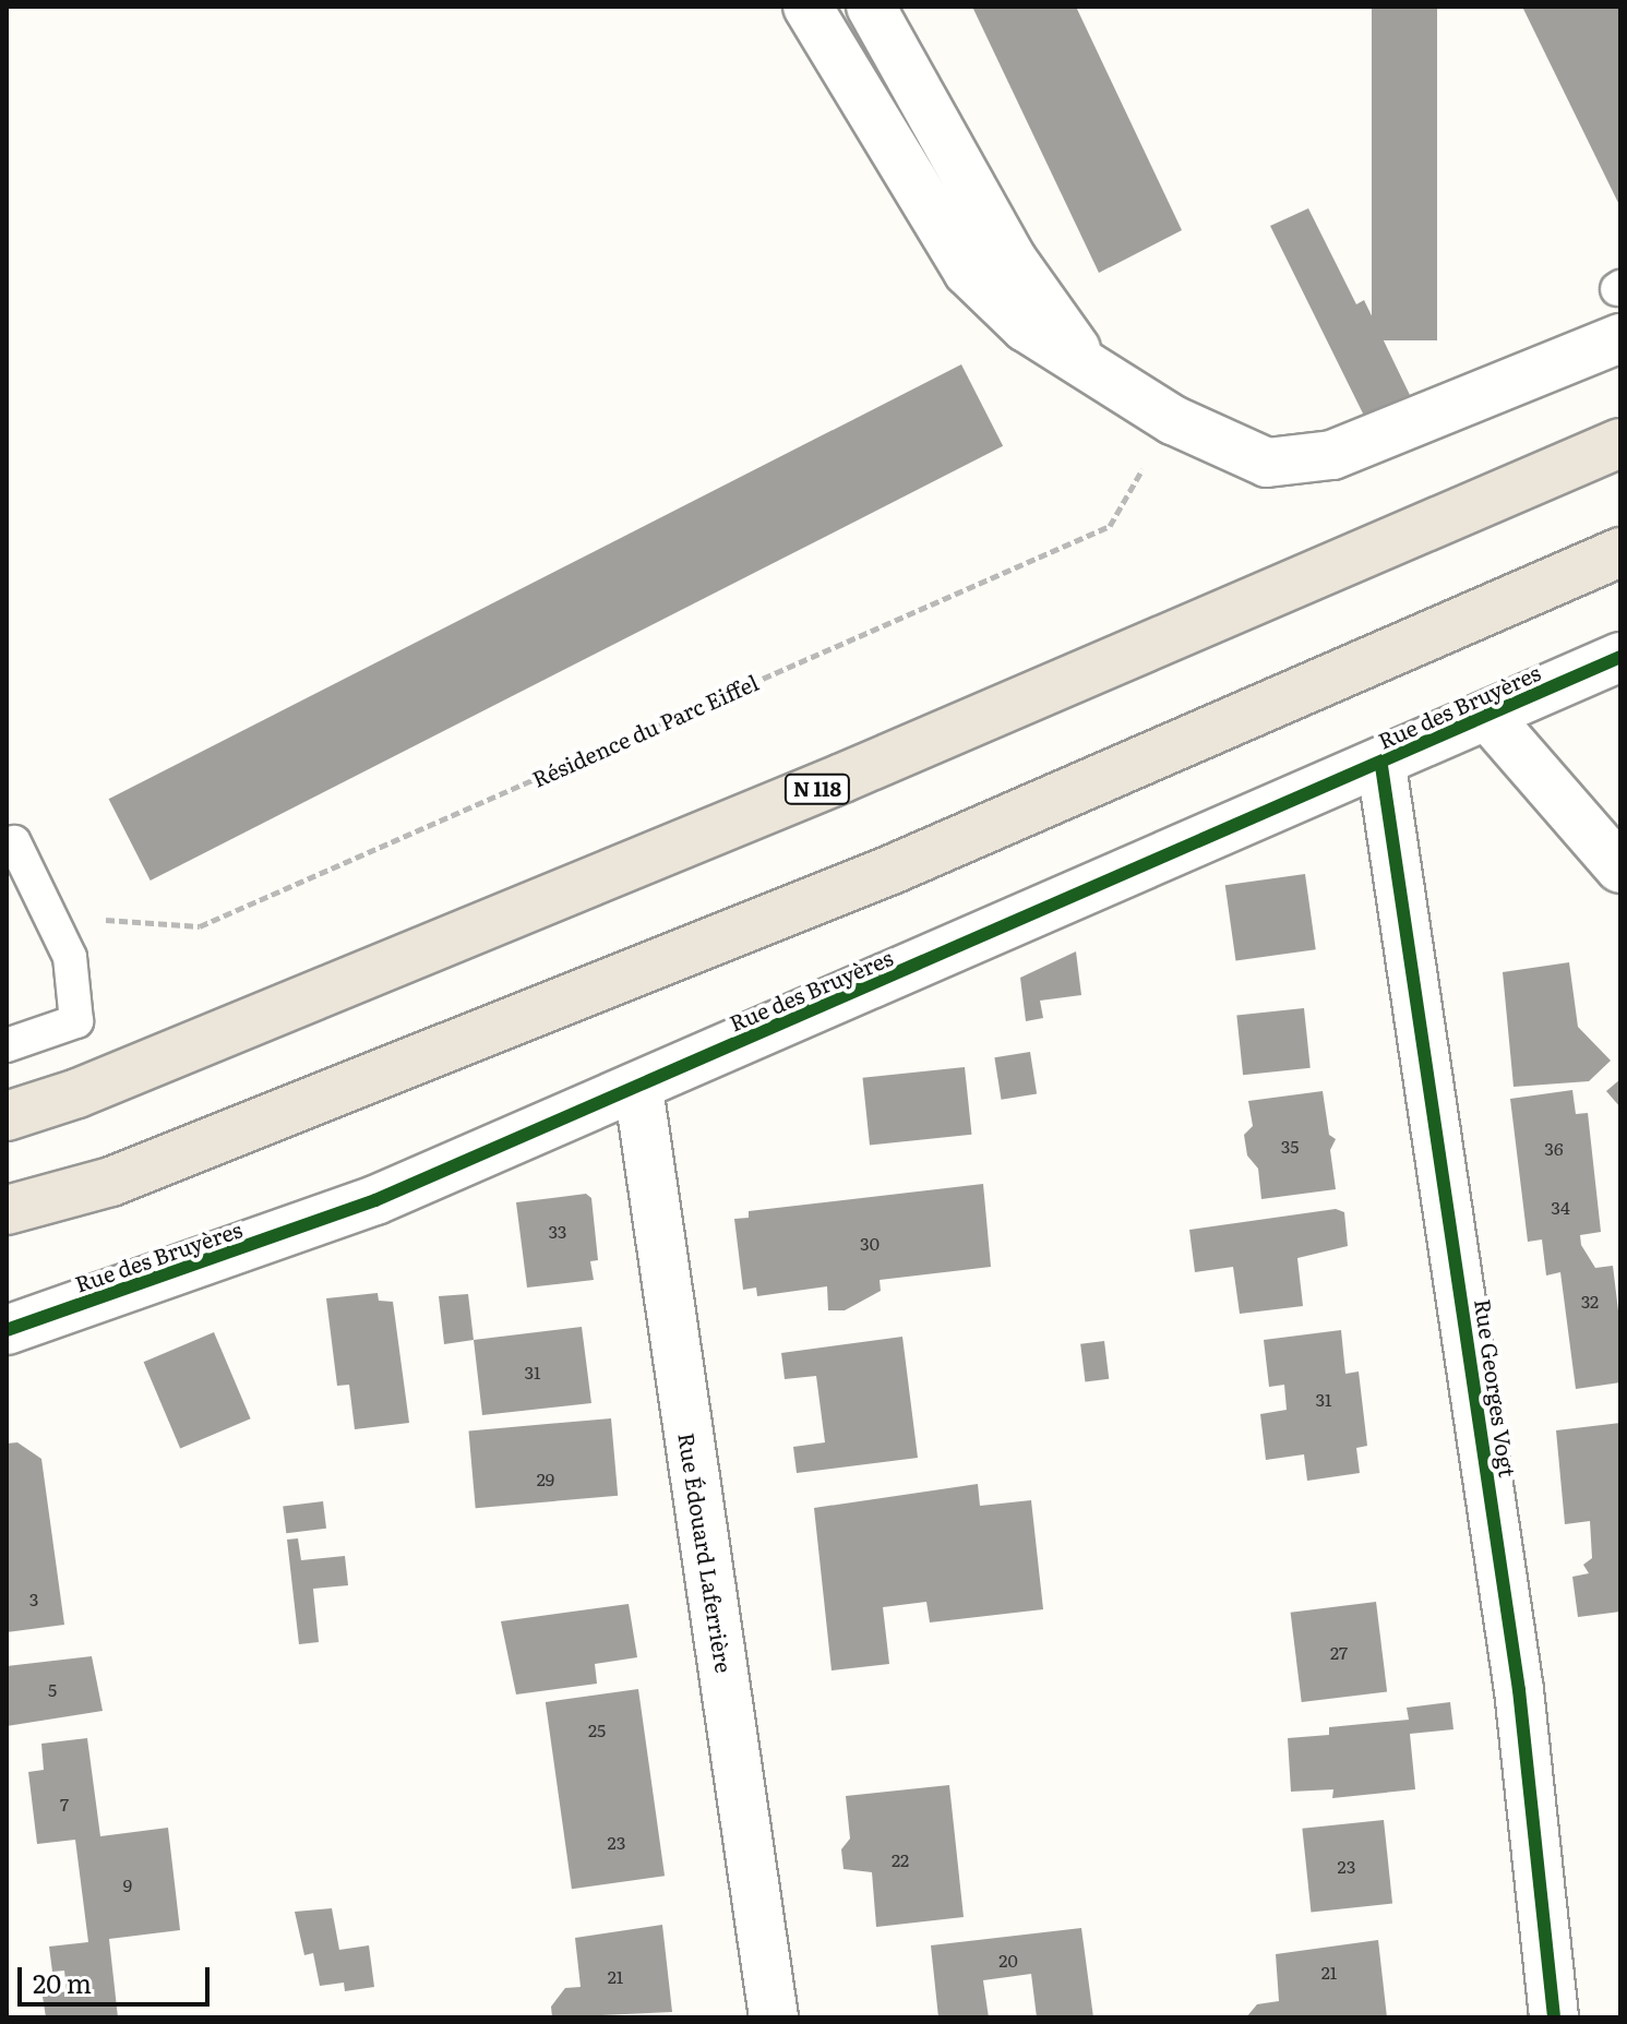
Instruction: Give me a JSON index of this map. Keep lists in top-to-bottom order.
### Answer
{
  "streets": {
    "highway": ["N 118"],
    "street": ["Rue des Bruyères", "Rue Georges Vogt", "Rue Édouard Laferrière"],
    "path": ["Résidence du Parc Eiffel"]
  },
  "crossings": [
    ["Rue des Bruyères", "Rue Georges Vogt"],
    ["Rue des Bruyères", "Rue Édouard Laferrière"]
  ],
  "house_numbers": [
    "35",
    "36",
    "34",
    "33",
    "30",
    "32",
    "31",
    "31",
    "29",
    "3",
    "27",
    "5",
    "25",
    "7",
    "23",
    "22",
    "23",
    "9",
    "20",
    "21",
    "21"
  ],
  "scale_bar": "20 m"
}
